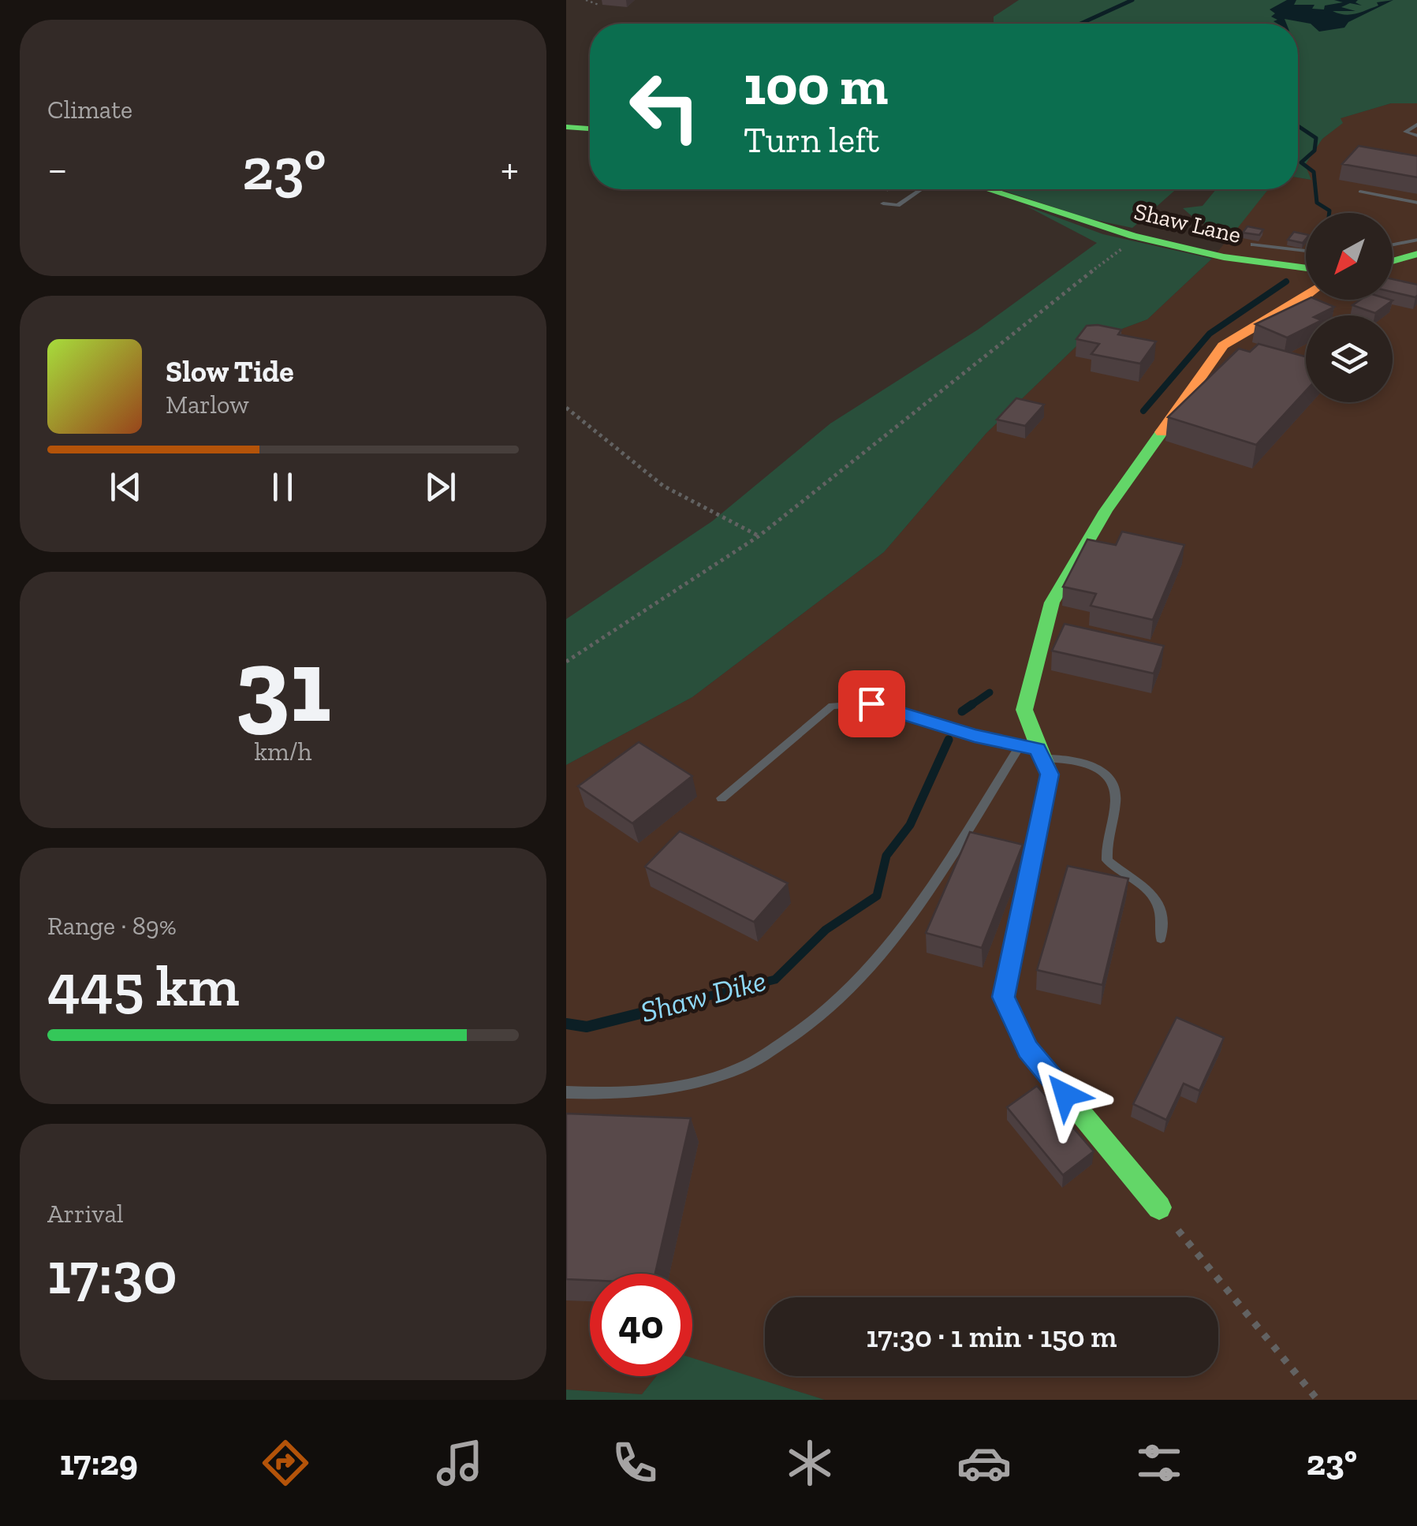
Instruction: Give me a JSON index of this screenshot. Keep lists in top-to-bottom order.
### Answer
{
  "streets": {
    "street": ["Shaw Lane"]
  },
  "water": ["Shaw Dike"],
  "north": "bottom left",
  "page": {
    "tile": [
      "Climate",
      ["31", "km/h"],
      ["Range · 89%", "445 km"],
      ["Arrival", "17:30"]
    ],
    "turn": ["100 m", "Turn left"],
    "heat": ["−", "23°", "+"],
    "song": ["Slow Tide", "Marlow"],
    "limit": "40",
    "trip": "17:30 · 1 min · 150 m",
    "tabs": ["17:29", "23°"]
  }
}
